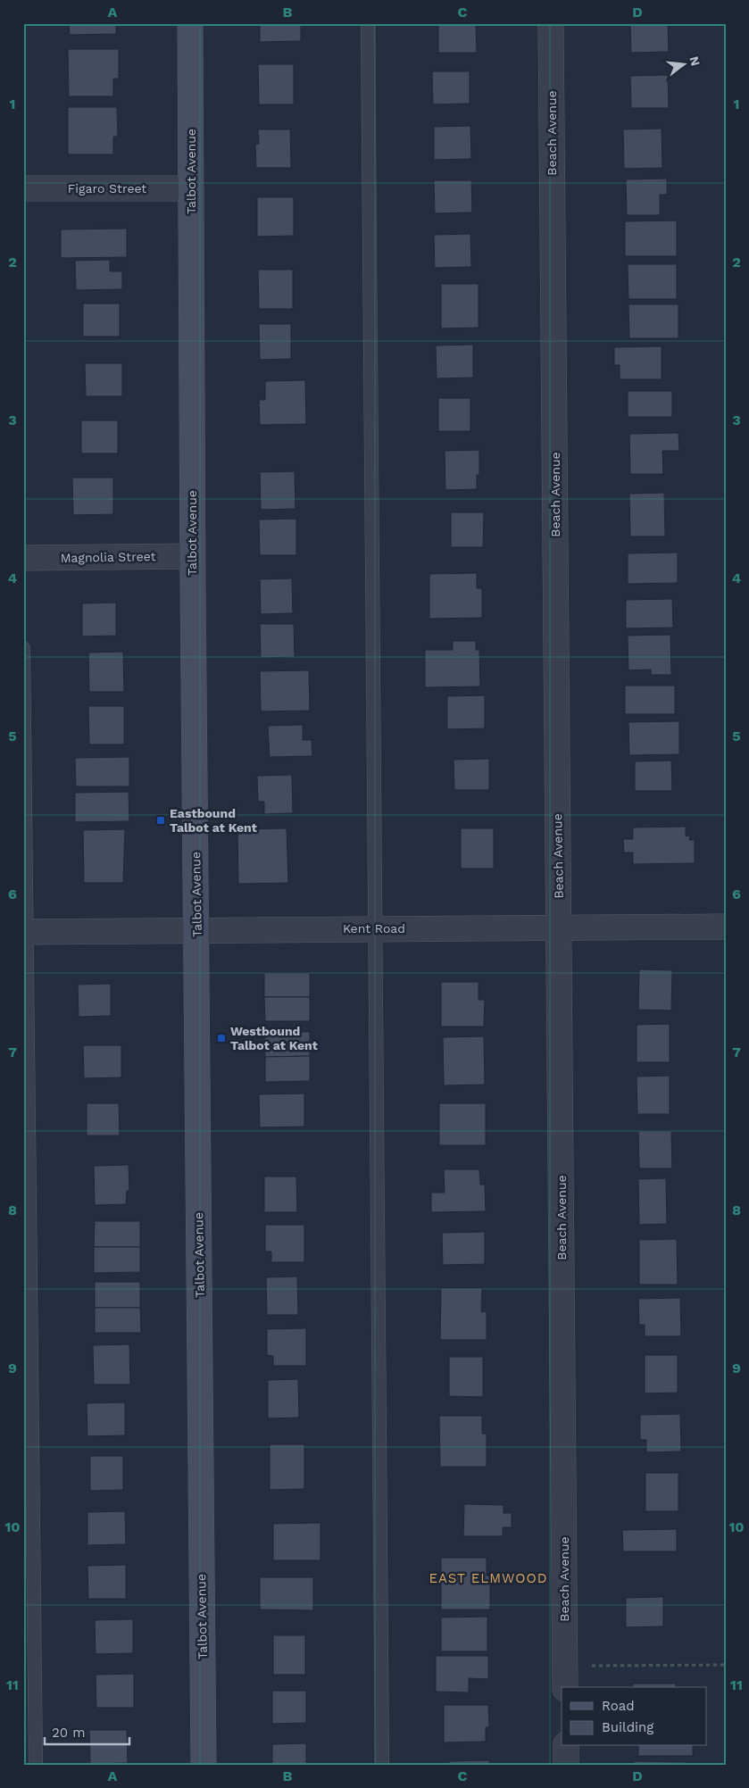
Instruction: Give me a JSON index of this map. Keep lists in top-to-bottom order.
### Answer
{
  "streets": {
    "street": [
      "Beach Avenue",
      "Talbot Avenue",
      "Figaro Street",
      "Magnolia Street",
      "Kent Road"
    ]
  },
  "crossings": [
    ["Beach Avenue", "Kent Road"],
    ["Talbot Avenue", "Figaro Street"],
    ["Talbot Avenue", "Magnolia Street"],
    ["Talbot Avenue", "Kent Road"]
  ],
  "districts": ["EAST ELMWOOD"],
  "places": {
    "transit": ["Eastbound Talbot at Kent", "Westbound Talbot at Kent"]
  },
  "legend": ["Road", "Building"],
  "scale_bar": "20 m",
  "north": "right",
  "grid": {
    "columns": [
      "A",
      "B",
      "C",
      "D"
    ],
    "rows": [
      "1",
      "2",
      "3",
      "4",
      "5",
      "6",
      "7",
      "8",
      "9",
      "10",
      "11"
    ]
  }
}
